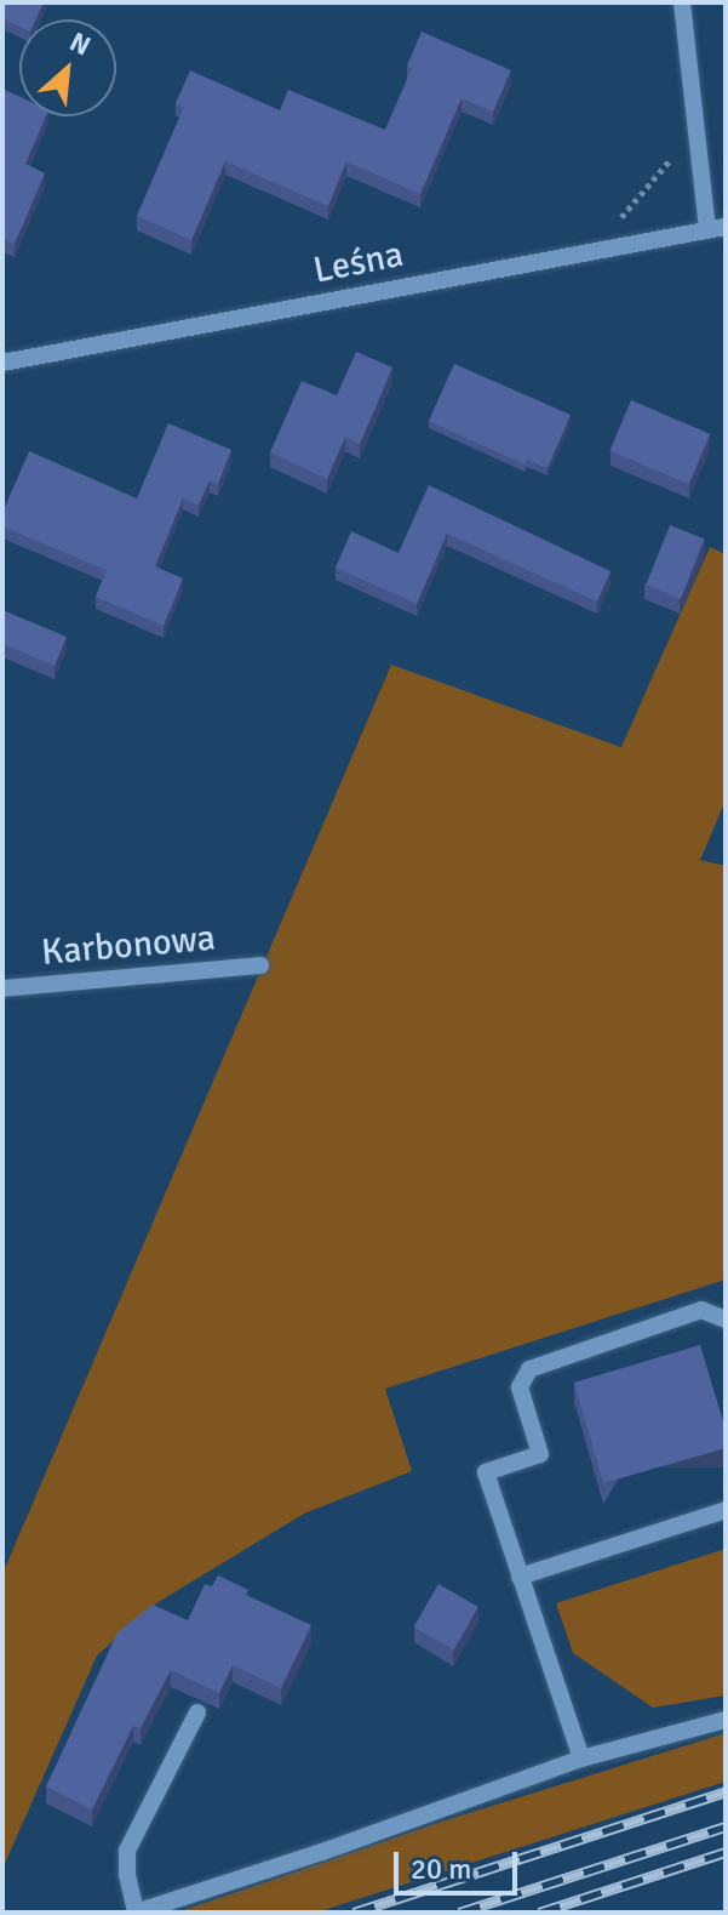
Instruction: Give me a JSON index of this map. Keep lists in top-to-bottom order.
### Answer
{
  "streets": {
    "street": ["Leśna", "Karbonowa"]
  },
  "scale_bar": "20 m",
  "north": "top right"
}
